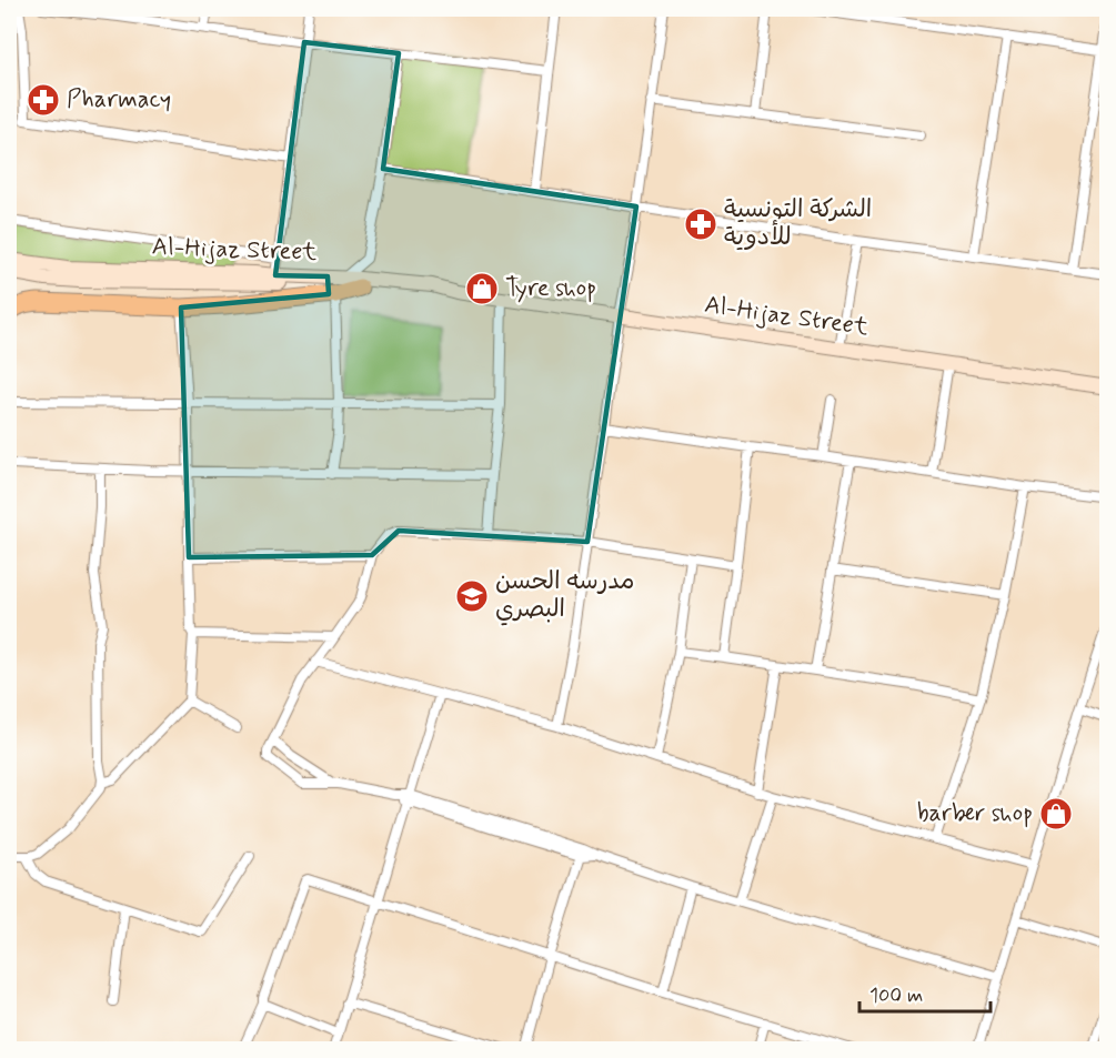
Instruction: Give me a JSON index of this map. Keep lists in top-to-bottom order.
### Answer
{
  "streets": {
    "main road": ["Al-Hijaz Street"]
  },
  "places": {
    "pharmacy": ["Pharmacy", "الشركة التونسية للأدوية"],
    "shop": ["Tyre shop", "barber shop"],
    "school or university": ["مدرسه الحسن البصري"]
  },
  "scale_bar": "100 m"
}
